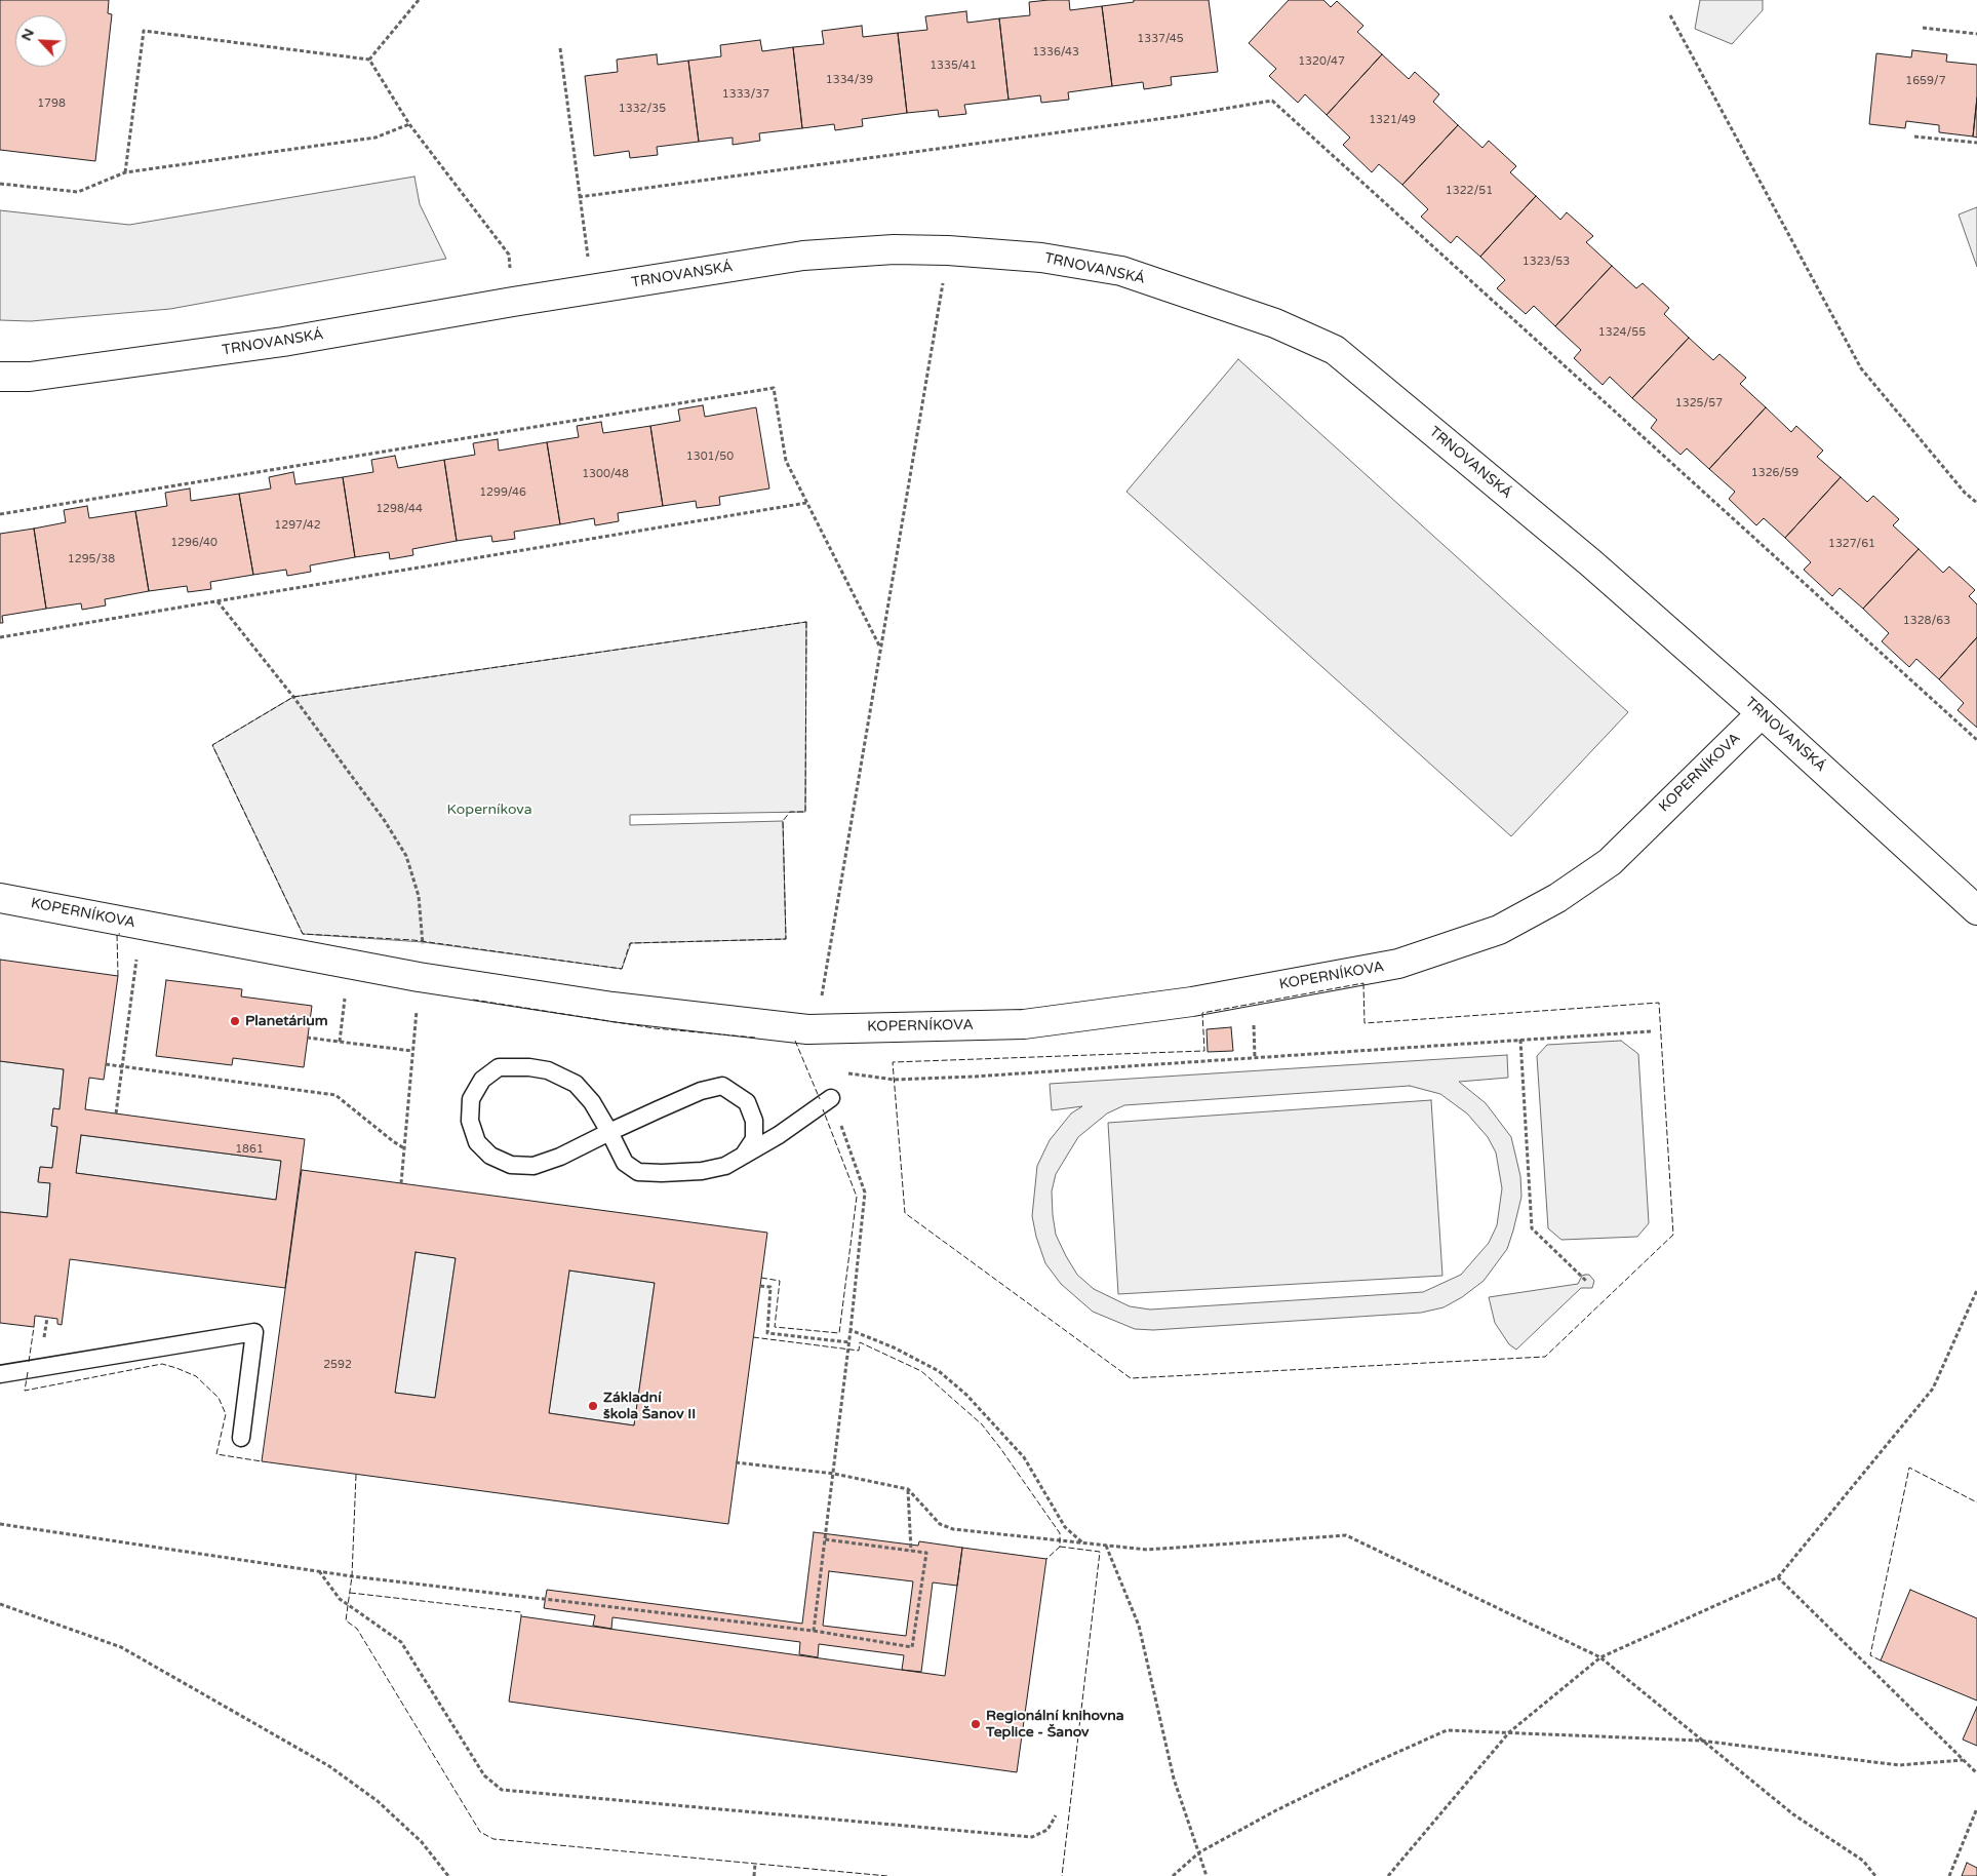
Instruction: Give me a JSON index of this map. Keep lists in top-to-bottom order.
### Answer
{
  "streets": {
    "street": ["TRNOVANSKÁ", "KOPERNÍKOVA"]
  },
  "crossings": [
    ["TRNOVANSKÁ", "KOPERNÍKOVA"]
  ],
  "parks": ["Koperníkova"],
  "places": ["Planetárium", "Základní škola Šanov II", "Regionální knihovna Teplice - Šanov"],
  "house_numbers": [
    "1337/45",
    "1336/43",
    "1320/47",
    "1335/41",
    "1334/39",
    "1659/7",
    "1333/37",
    "1798",
    "1332/35",
    "1321/49",
    "1322/51",
    "1323/53",
    "1324/55",
    "1325/57",
    "1301/50",
    "1326/59",
    "1300/48",
    "1299/46",
    "1298/44",
    "1297/42",
    "1296/40",
    "1327/61",
    "1295/38",
    "1328/63",
    "1861",
    "2592"
  ],
  "north": "top left"
}
